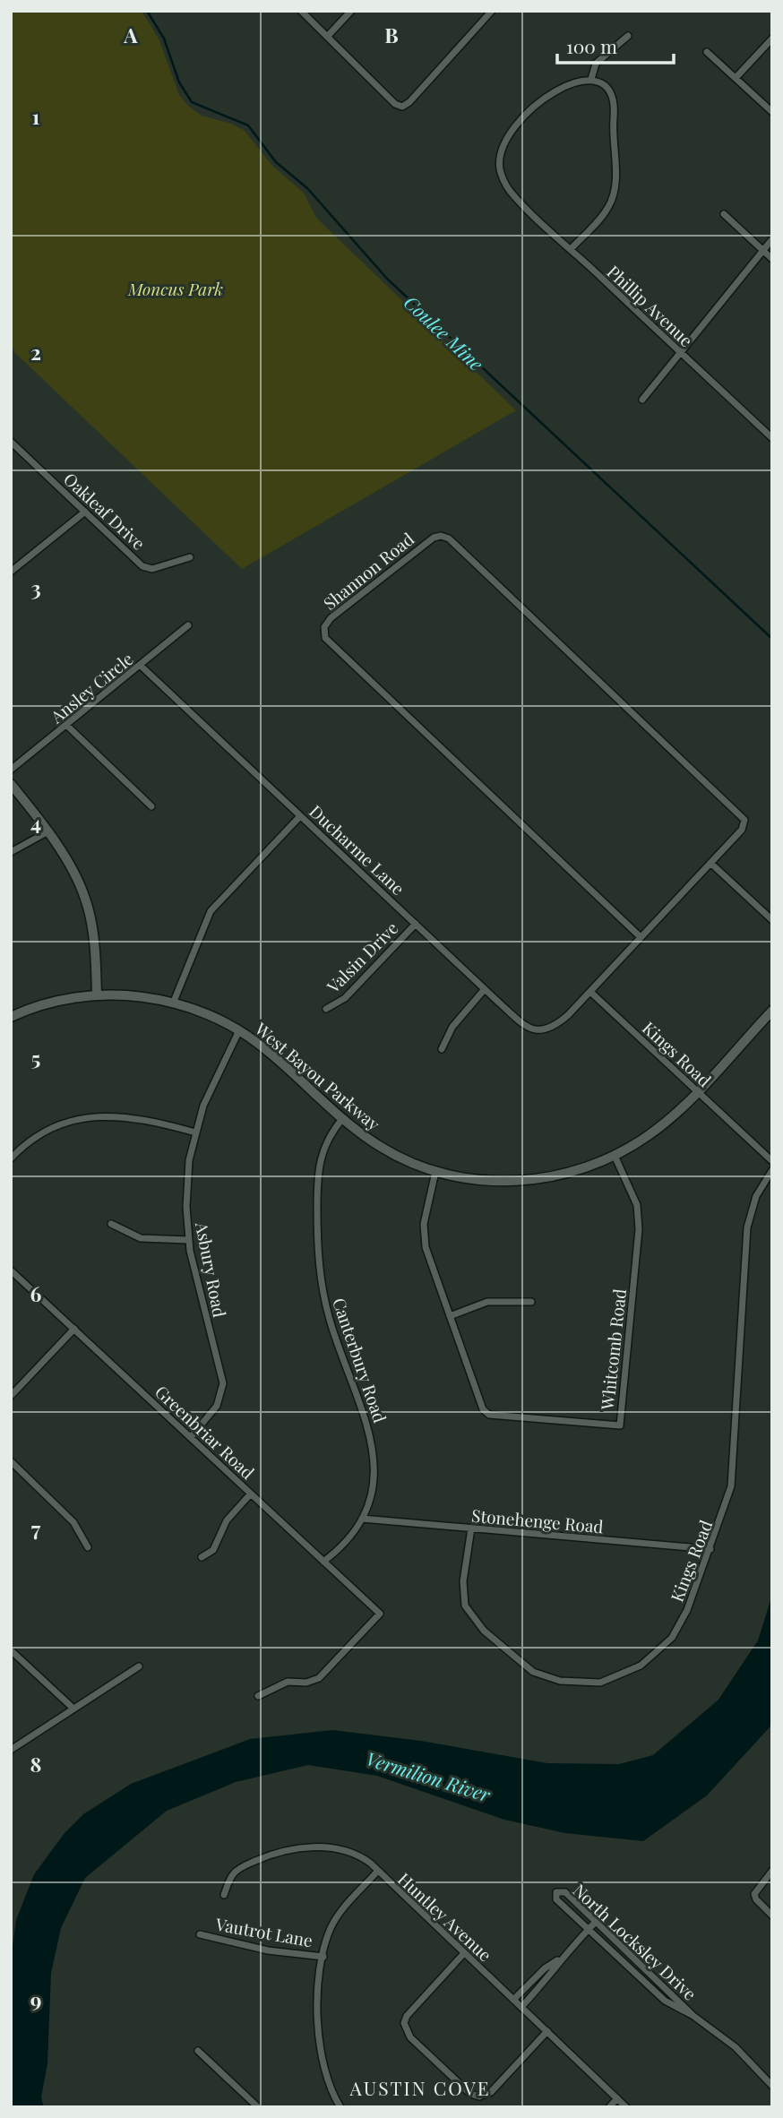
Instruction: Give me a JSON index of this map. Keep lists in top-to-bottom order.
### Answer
{
  "streets": {
    "street": [
      "Phillip Avenue",
      "Oakleaf Drive",
      "Shannon Road",
      "Ansley Circle",
      "Ducharme Lane",
      "Valsin Drive",
      "Kings Road",
      "West Bayou Parkway",
      "Asbury Road",
      "Whitcomb Road",
      "Canterbury Road",
      "Greenbriar Road",
      "Stonehenge Road",
      "Huntley Avenue",
      "Vautrot Lane",
      "North Locksley Drive"
    ]
  },
  "crossings": [
    ["Shannon Road", "Ducharme Lane"],
    ["Shannon Road", "Kings Road"],
    ["Ansley Circle", "Ducharme Lane"],
    ["Ducharme Lane", "Valsin Drive"],
    ["Kings Road", "West Bayou Parkway"],
    ["Kings Road", "Stonehenge Road"],
    ["West Bayou Parkway", "Asbury Road"],
    ["West Bayou Parkway", "Whitcomb Road"],
    ["West Bayou Parkway", "Canterbury Road"],
    ["Asbury Road", "Greenbriar Road"],
    ["Canterbury Road", "Greenbriar Road"],
    ["Canterbury Road", "Stonehenge Road"]
  ],
  "districts": ["AUSTIN COVE"],
  "water": ["Coulee Mine", "Vermilion River"],
  "parks": ["Moncus Park"],
  "scale_bar": "100 m",
  "grid": {
    "columns": ["A", "B"],
    "rows": [
      "1",
      "2",
      "3",
      "4",
      "5",
      "6",
      "7",
      "8",
      "9"
    ]
  }
}
